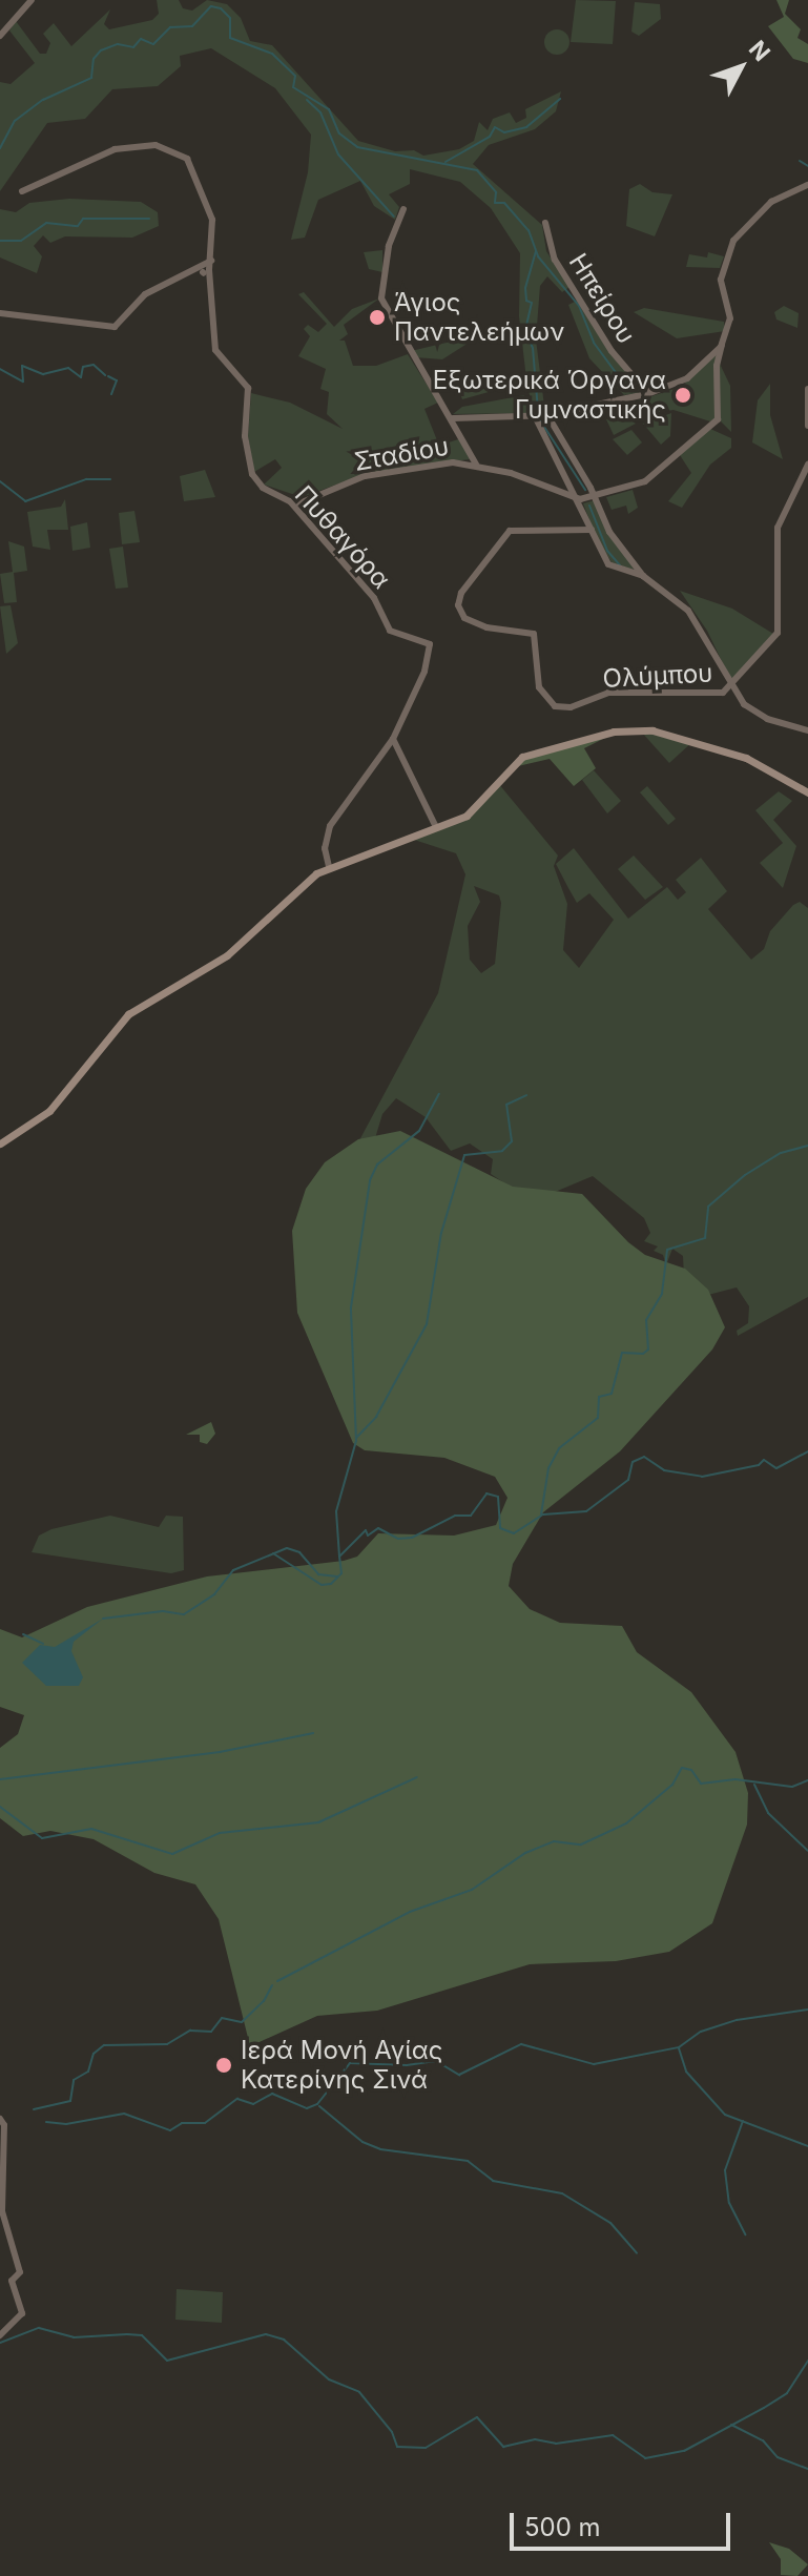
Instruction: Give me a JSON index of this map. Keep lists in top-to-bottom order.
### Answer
{
  "streets": {
    "street": [
      "Ηπείρου",
      "Σταδίου",
      "Πυθαγόρα",
      "Ολύμπου"
    ]
  },
  "crossings": [
    ["Σταδίου", "Πυθαγόρα"]
  ],
  "places": ["Άγιος Παντελεήμων", "Εξωτερικά Όργανα Γυμναστικής", "Ιερά Μονή Αγίας Κατερίνης Σινά"],
  "scale_bar": "500 m",
  "north": "top right"
}
